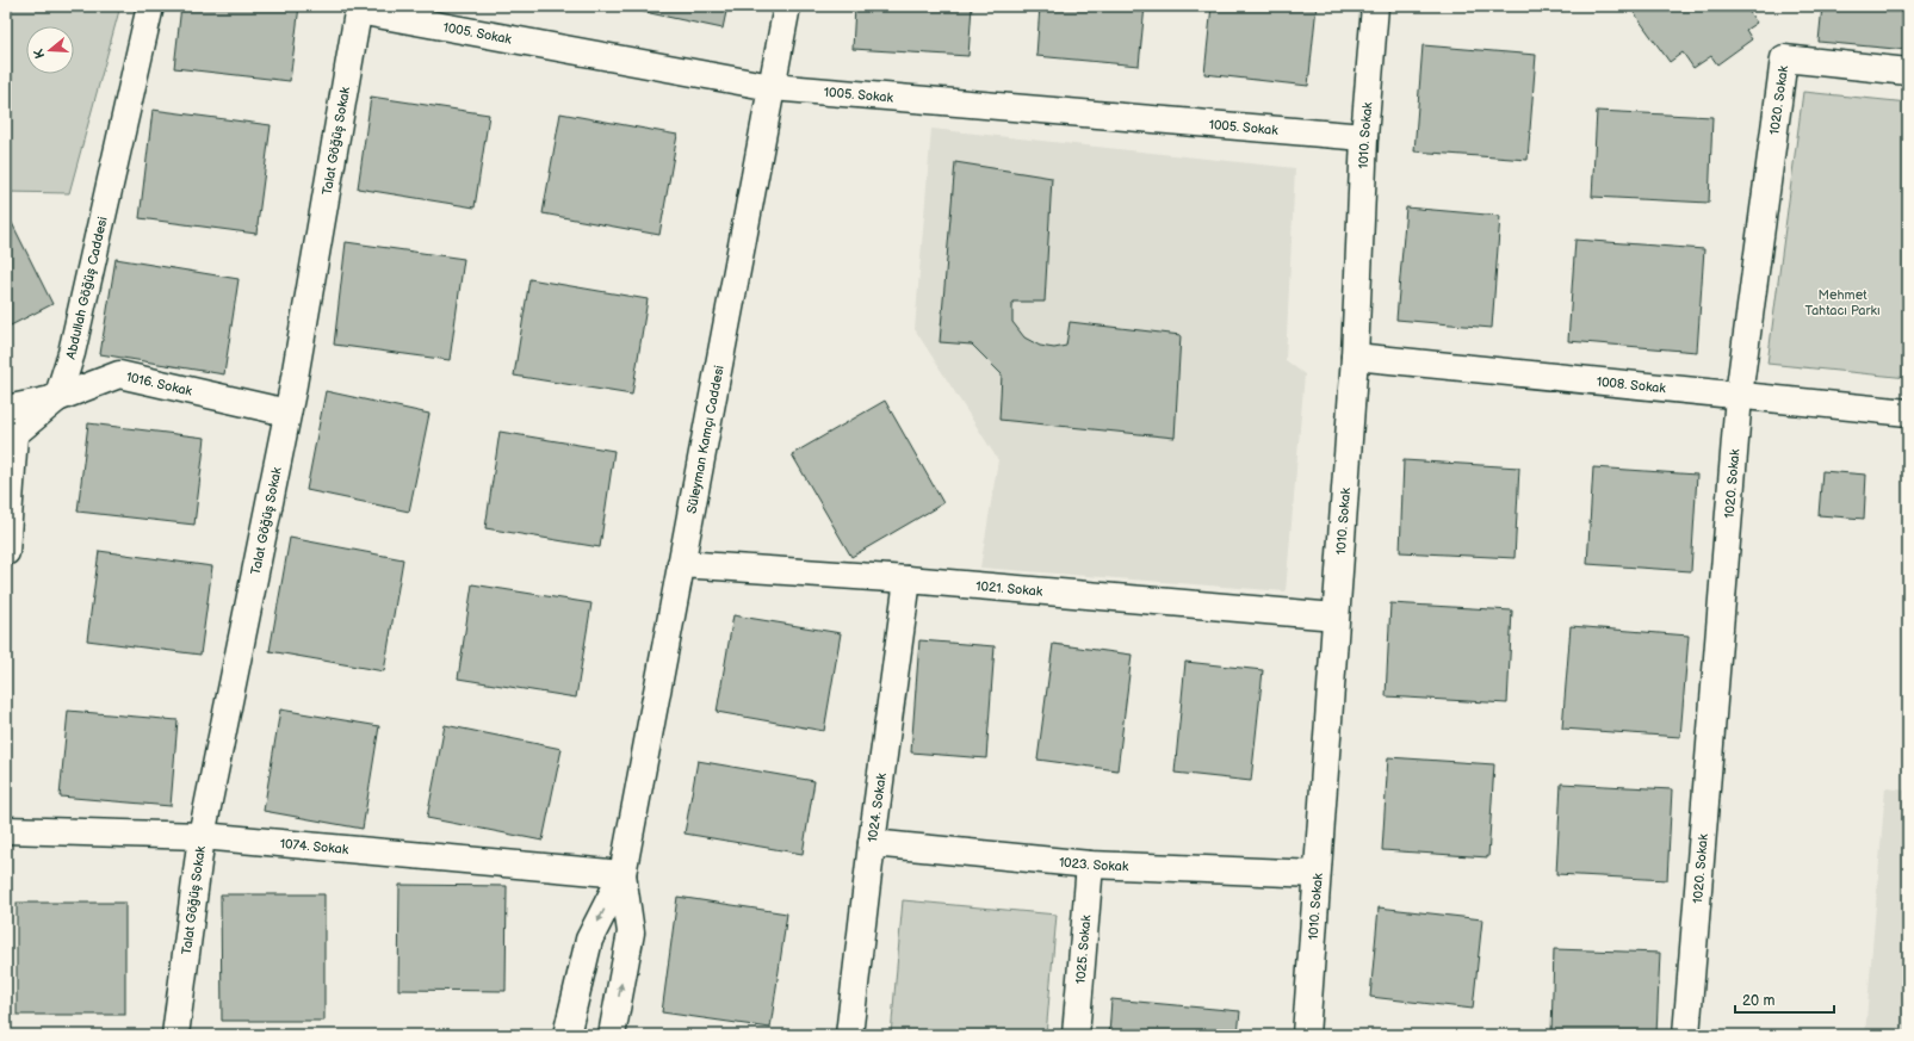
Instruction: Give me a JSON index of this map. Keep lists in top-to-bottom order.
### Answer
{
  "streets": {
    "street": [
      "1005. Sokak",
      "1020. Sokak",
      "1010. Sokak",
      "Talat Göğüş Sokak",
      "Abdullah Göğüş Caddesi",
      "1016. Sokak",
      "1008. Sokak",
      "Süleyman Kamçı Caddesi",
      "1021. Sokak",
      "1024. Sokak",
      "1074. Sokak",
      "1023. Sokak",
      "1025. Sokak"
    ]
  },
  "crossings": [
    ["1005. Sokak", "1010. Sokak"],
    ["1005. Sokak", "Talat Göğüş Sokak"],
    ["1005. Sokak", "Süleyman Kamçı Caddesi"],
    ["1020. Sokak", "1008. Sokak"],
    ["1010. Sokak", "1008. Sokak"],
    ["1010. Sokak", "1021. Sokak"],
    ["1010. Sokak", "1023. Sokak"],
    ["Talat Göğüş Sokak", "1016. Sokak"],
    ["Talat Göğüş Sokak", "1074. Sokak"],
    ["Abdullah Göğüş Caddesi", "1016. Sokak"],
    ["Süleyman Kamçı Caddesi", "1021. Sokak"],
    ["Süleyman Kamçı Caddesi", "1074. Sokak"],
    ["1021. Sokak", "1024. Sokak"],
    ["1024. Sokak", "1023. Sokak"],
    ["1023. Sokak", "1025. Sokak"]
  ],
  "parks": ["Mehmet Tahtacı Parkı"],
  "scale_bar": "20 m",
  "north": "left"
}
